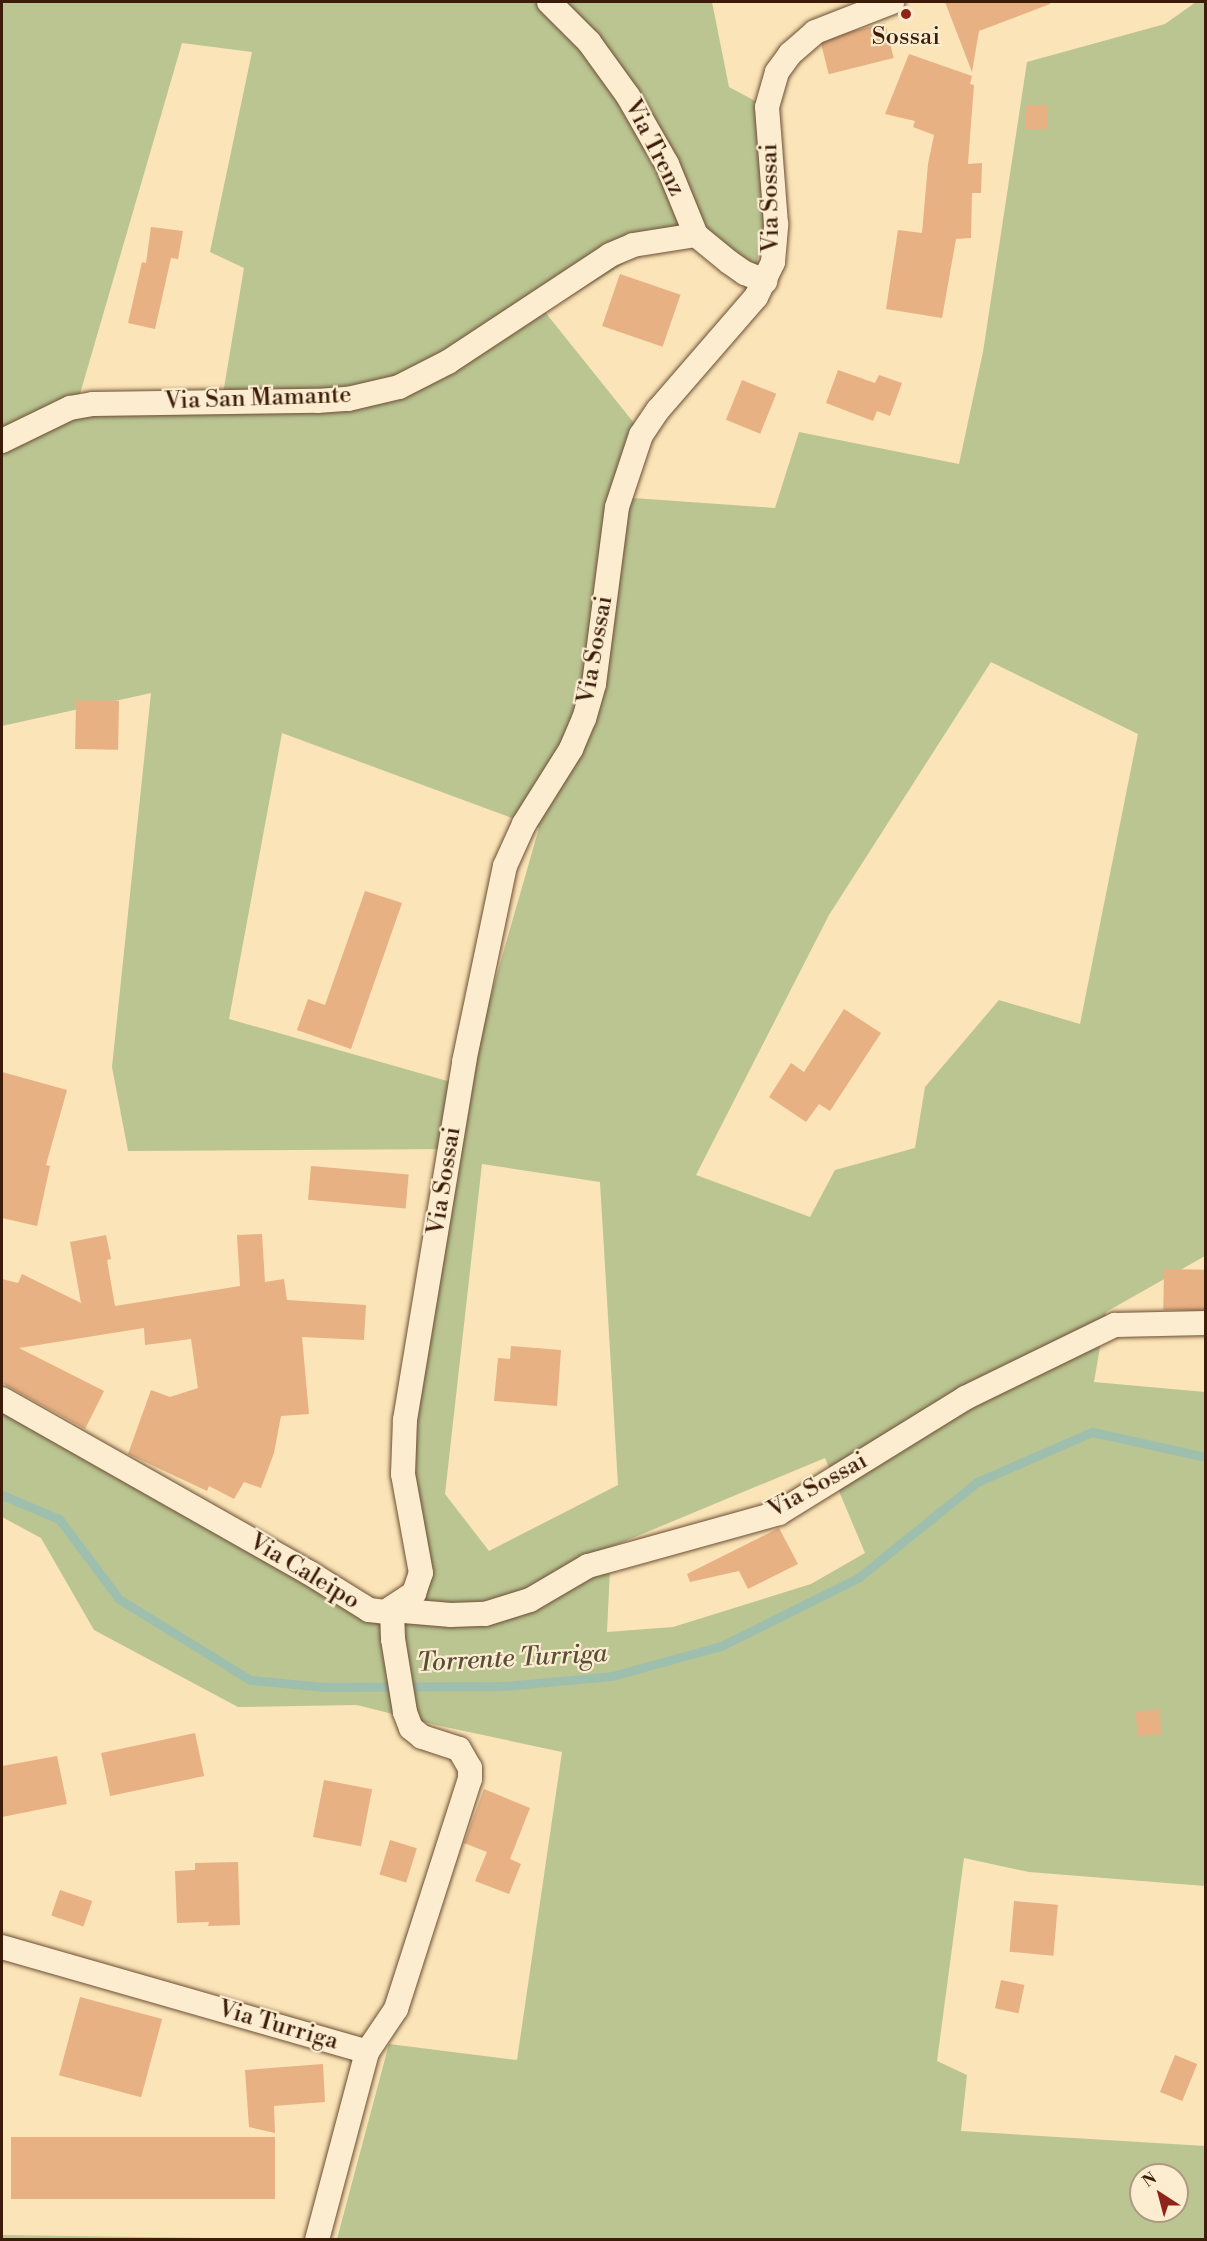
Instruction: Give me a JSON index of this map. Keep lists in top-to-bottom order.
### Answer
{
  "streets": {
    "street": [
      "Via Trenz",
      "Via Sossai",
      "Via San Mamante",
      "Via Caleipo",
      "Via Turriga"
    ]
  },
  "crossings": [
    ["Via Trenz", "Via Sossai"],
    ["Via Trenz", "Via San Mamante"],
    ["Via Sossai", "Via Caleipo"],
    ["Via Caleipo", "Via Turriga"]
  ],
  "water": ["Torrente Turriga"],
  "places": ["Sossai"],
  "north": "top left"
}
